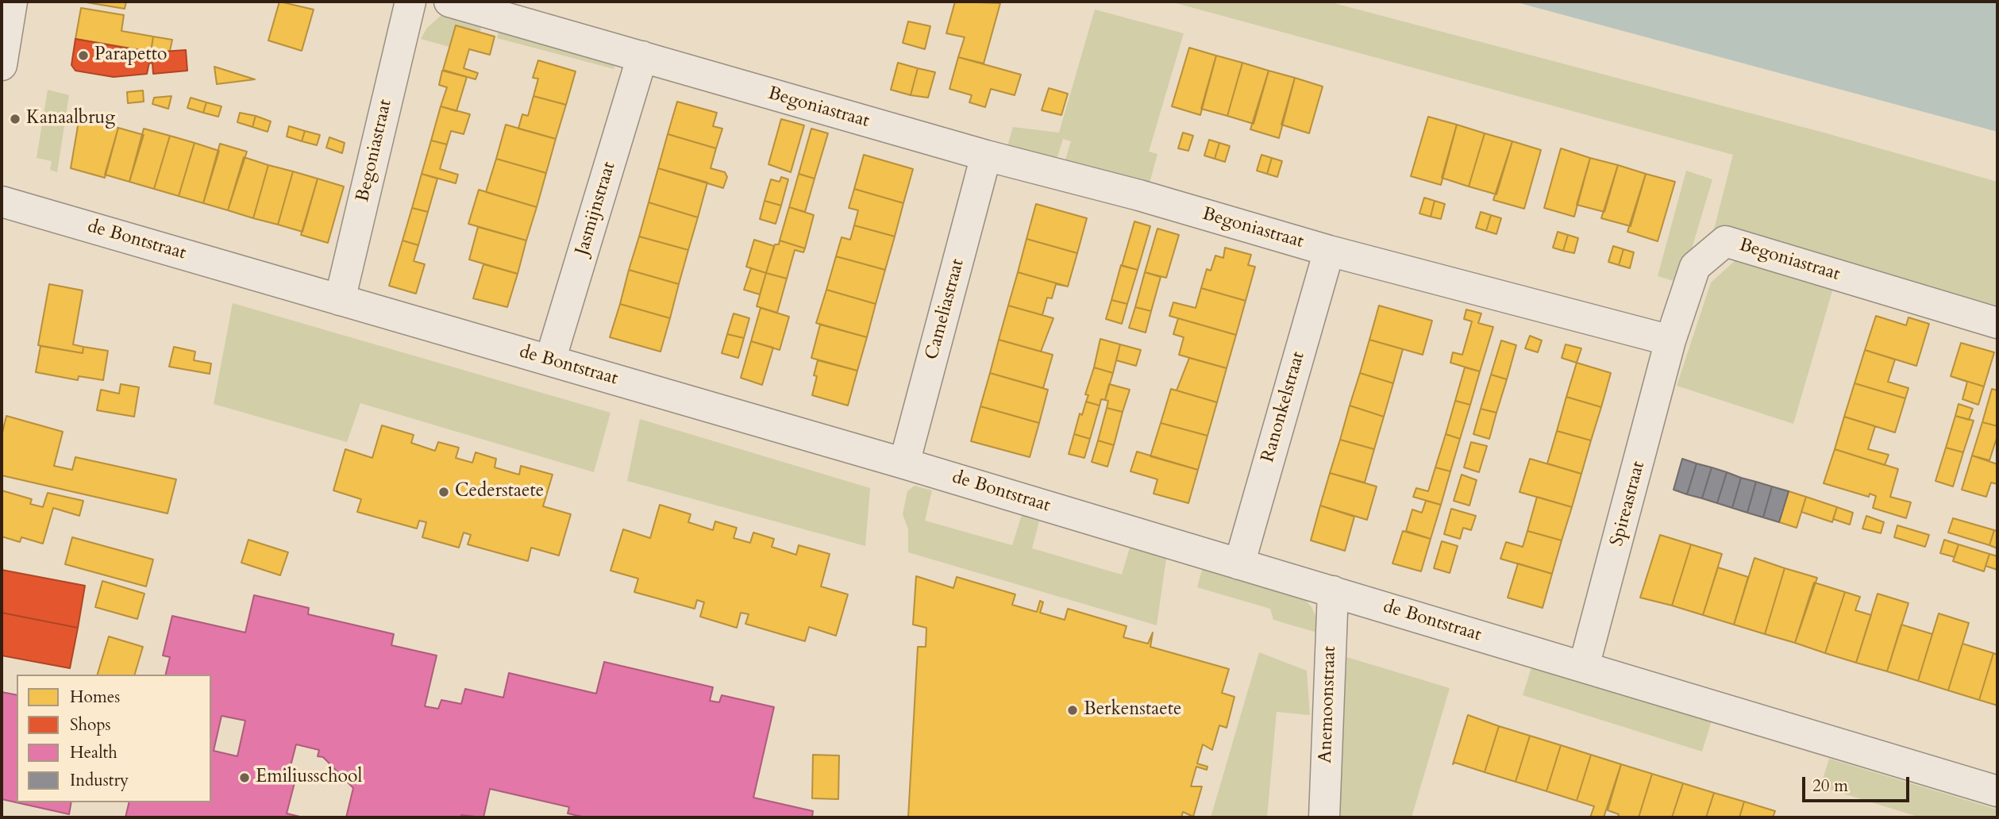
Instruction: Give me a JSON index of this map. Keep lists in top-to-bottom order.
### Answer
{
  "streets": {
    "street": [
      "Begoniastraat",
      "Jasmijnstraat",
      "de Bontstraat",
      "Cameliastraat",
      "Ranonkelstraat",
      "Spireastraat",
      "Anemoonstraat"
    ]
  },
  "crossings": [
    ["Begoniastraat", "Jasmijnstraat"],
    ["Begoniastraat", "de Bontstraat"],
    ["Begoniastraat", "Cameliastraat"],
    ["Begoniastraat", "Ranonkelstraat"],
    ["Begoniastraat", "Spireastraat"],
    ["Jasmijnstraat", "de Bontstraat"],
    ["de Bontstraat", "Cameliastraat"],
    ["de Bontstraat", "Ranonkelstraat"],
    ["de Bontstraat", "Spireastraat"],
    ["de Bontstraat", "Anemoonstraat"]
  ],
  "places": [
    "Parapetto",
    "Kanaalbrug",
    "Cederstaete",
    "Berkenstaete",
    "Emiliusschool"
  ],
  "legend": [
    "Homes",
    "Shops",
    "Health",
    "Industry"
  ],
  "scale_bar": "20 m"
}
